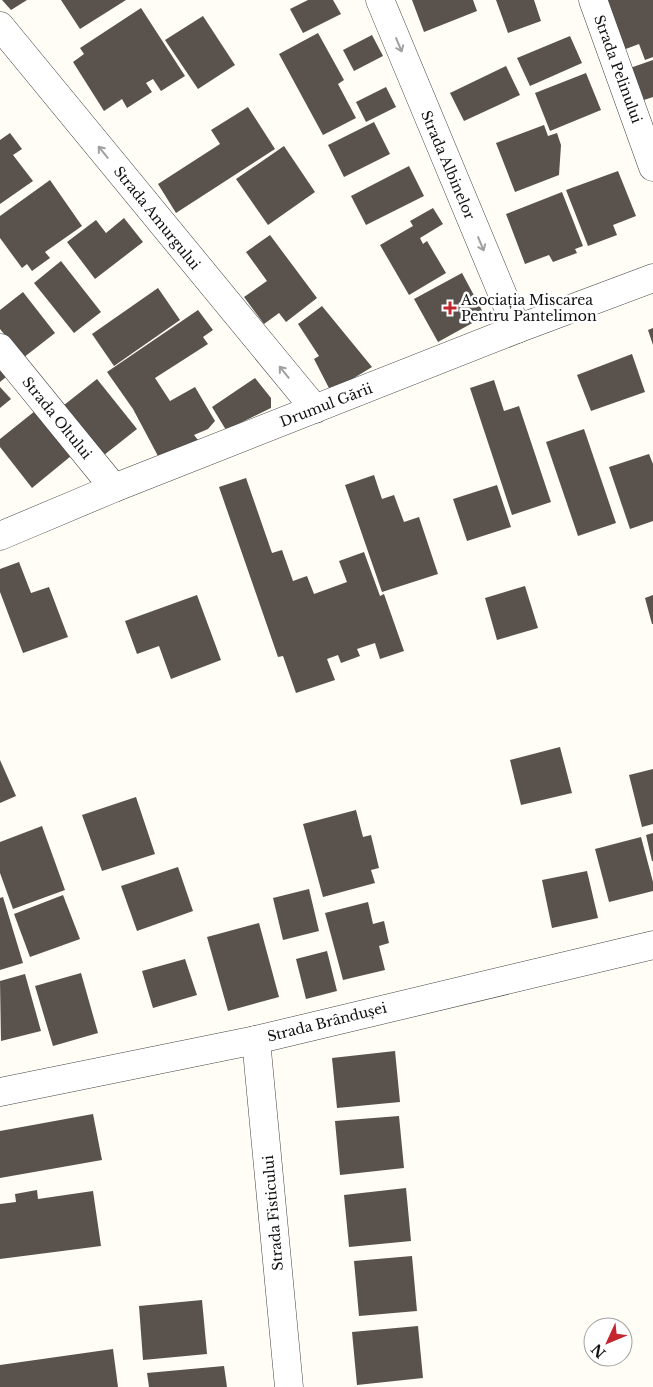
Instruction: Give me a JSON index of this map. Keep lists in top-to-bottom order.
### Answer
{
  "streets": {
    "street": [
      "Strada Pelinului",
      "Strada Albinelor",
      "Strada Amurgului",
      "Drumul Gării",
      "Strada Oltului",
      "Strada Brândușei",
      "Strada Fisticului"
    ]
  },
  "crossings": [
    ["Strada Albinelor", "Drumul Gării"],
    ["Strada Amurgului", "Drumul Gării"],
    ["Drumul Gării", "Strada Oltului"],
    ["Strada Brândușei", "Strada Fisticului"]
  ],
  "one_way": ["Strada Albinelor", "Strada Amurgului"],
  "places": {
    "health": ["Asociația Miscarea Pentru Pantelimon"]
  },
  "north": "bottom left"
}
